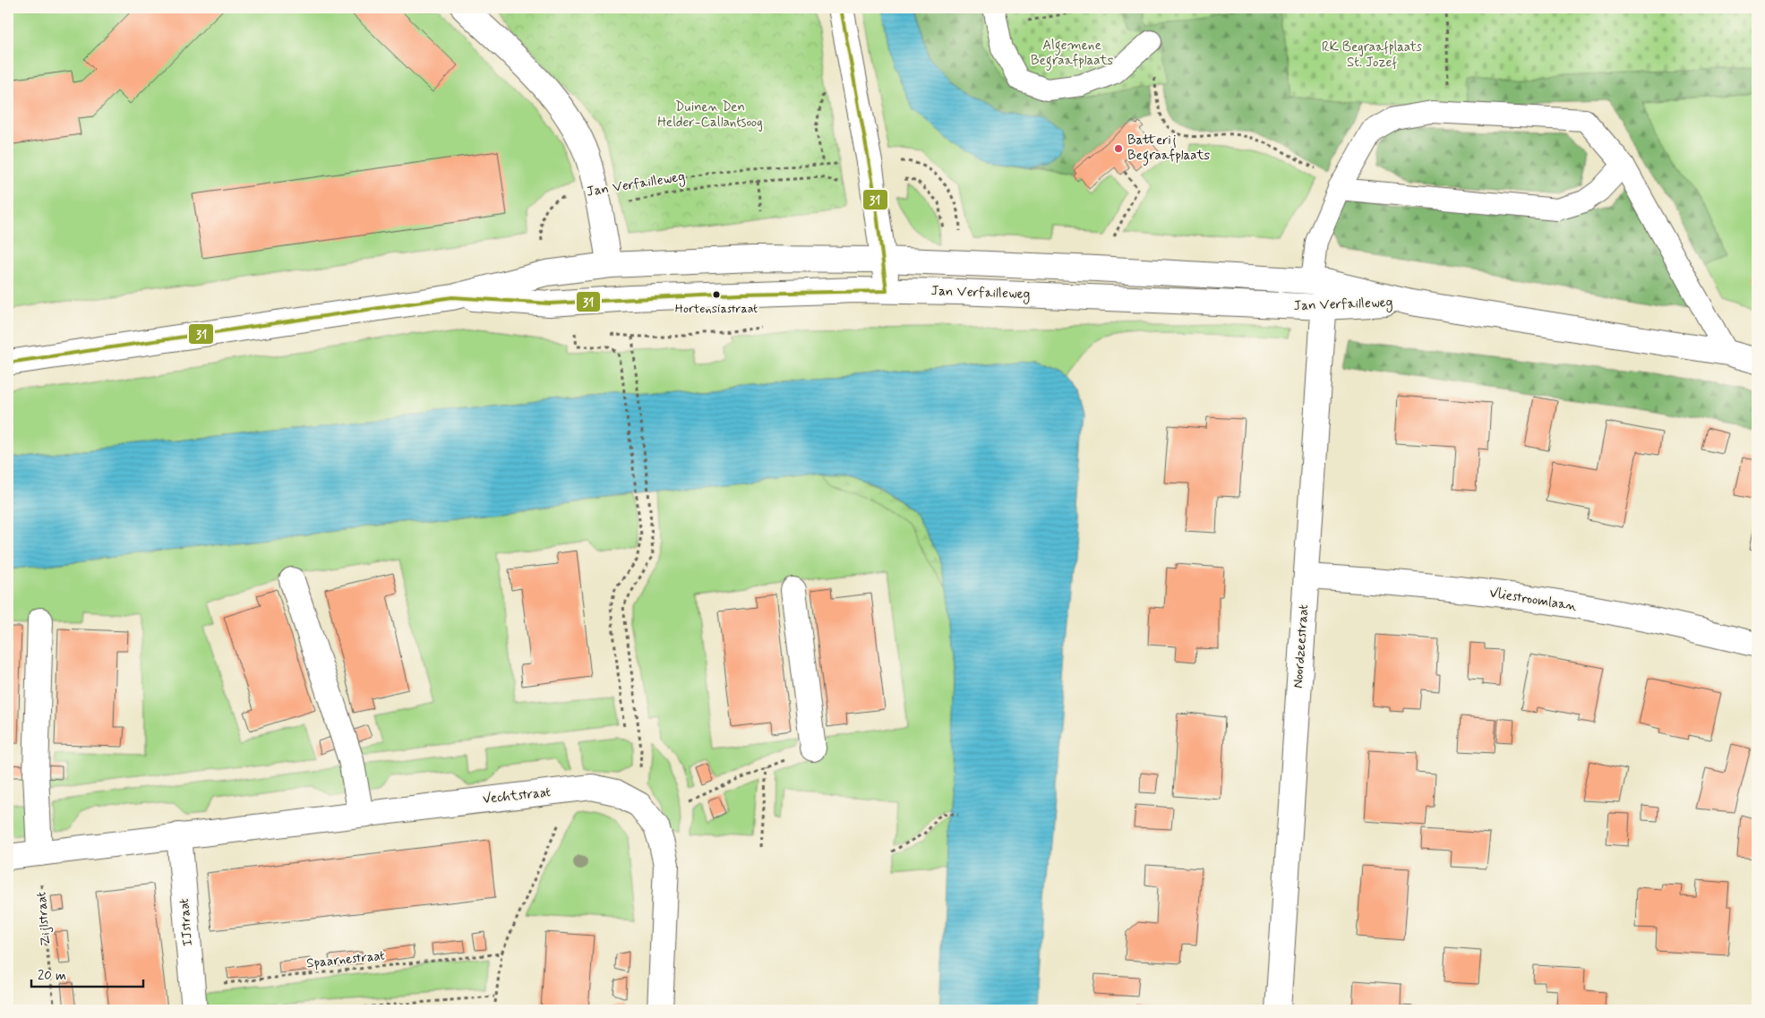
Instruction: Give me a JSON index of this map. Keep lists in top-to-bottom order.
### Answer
{
  "streets": {
    "street": [
      "Jan Verfailleweg",
      "Vliestroomlaan",
      "Noordzeestraat",
      "Vechtstraat",
      "IJstraat"
    ],
    "path": ["Zijlstraat", "Spaarnestraat"]
  },
  "crossings": [
    ["Jan Verfailleweg", "Noordzeestraat"],
    ["Vliestroomlaan", "Noordzeestraat"],
    ["Vechtstraat", "IJstraat"],
    ["IJstraat", "Spaarnestraat"]
  ],
  "parks": ["Algemene Begraafplaats", "RK Begraafplaats St. Jozef", "Duinen Den Helder-Callantsoog"],
  "places": ["Batterij Begraafplaats", "Hortensiastraat"],
  "lines": ["transit line 31"],
  "scale_bar": "20 m"
}
